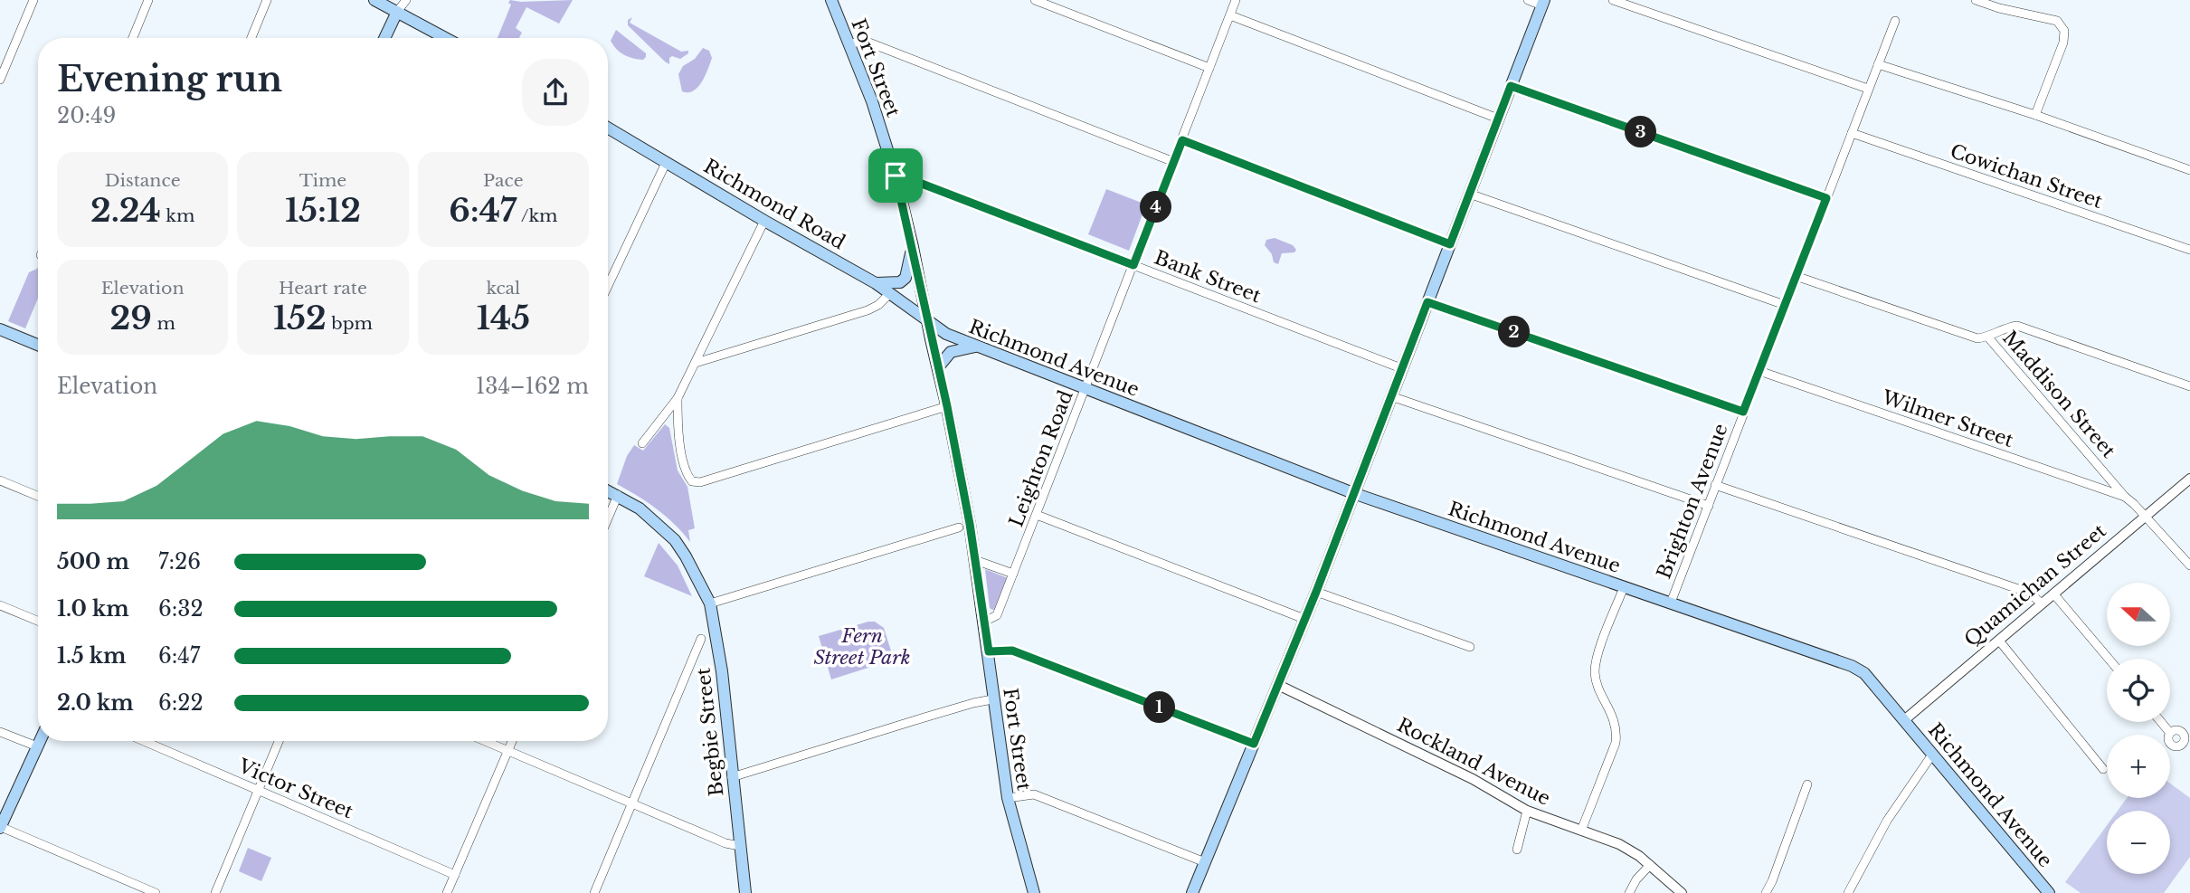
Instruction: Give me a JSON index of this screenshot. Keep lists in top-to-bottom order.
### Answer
{
  "streets": {
    "main road": [
      "Fort Street",
      "Richmond Road",
      "Richmond Avenue",
      "Begbie Street"
    ],
    "street": [
      "Cowichan Street",
      "Bank Street",
      "Maddison Street",
      "Wilmer Street",
      "Leighton Road",
      "Brighton Avenue",
      "Quamichan Street",
      "Rockland Avenue",
      "Victor Street"
    ]
  },
  "crossings": [
    ["Fort Street", "Richmond Road"],
    ["Fort Street", "Bank Street"],
    ["Fort Street", "Richmond Avenue"],
    ["Fort Street", "Leighton Road"],
    ["Cowichan Street", "Brighton Avenue"],
    ["Richmond Road", "Richmond Avenue"],
    ["Bank Street", "Leighton Road"],
    ["Richmond Avenue", "Leighton Road"],
    ["Richmond Avenue", "Brighton Avenue"],
    ["Richmond Avenue", "Quamichan Street"],
    ["Maddison Street", "Wilmer Street"],
    ["Maddison Street", "Brighton Avenue"],
    ["Maddison Street", "Quamichan Street"],
    ["Wilmer Street", "Brighton Avenue"]
  ],
  "parks": ["Fern Street Park"],
  "north": "left",
  "page": {
    "heading": ["Evening run", "20:49"],
    "pins": [
      "3",
      "4",
      "2",
      "1"
    ],
    "stats": [
      ["Distance", "2.24 km"],
      ["Time", "15:12"],
      ["Pace", "6:47 /km"],
      ["Elevation", "29 m"],
      ["Heart rate", "152 bpm"],
      ["kcal", "145"]
    ],
    "chart": ["Elevation", "134–162 m"],
    "list": [
      {
        "name": "500 m",
        "note": "7:26"
      },
      {
        "name": "1.0 km",
        "note": "6:32"
      },
      {
        "name": "1.5 km",
        "note": "6:47"
      },
      {
        "name": "2.0 km",
        "note": "6:22"
      }
    ],
    "map_buttons": ["+", "−"]
  }
}
